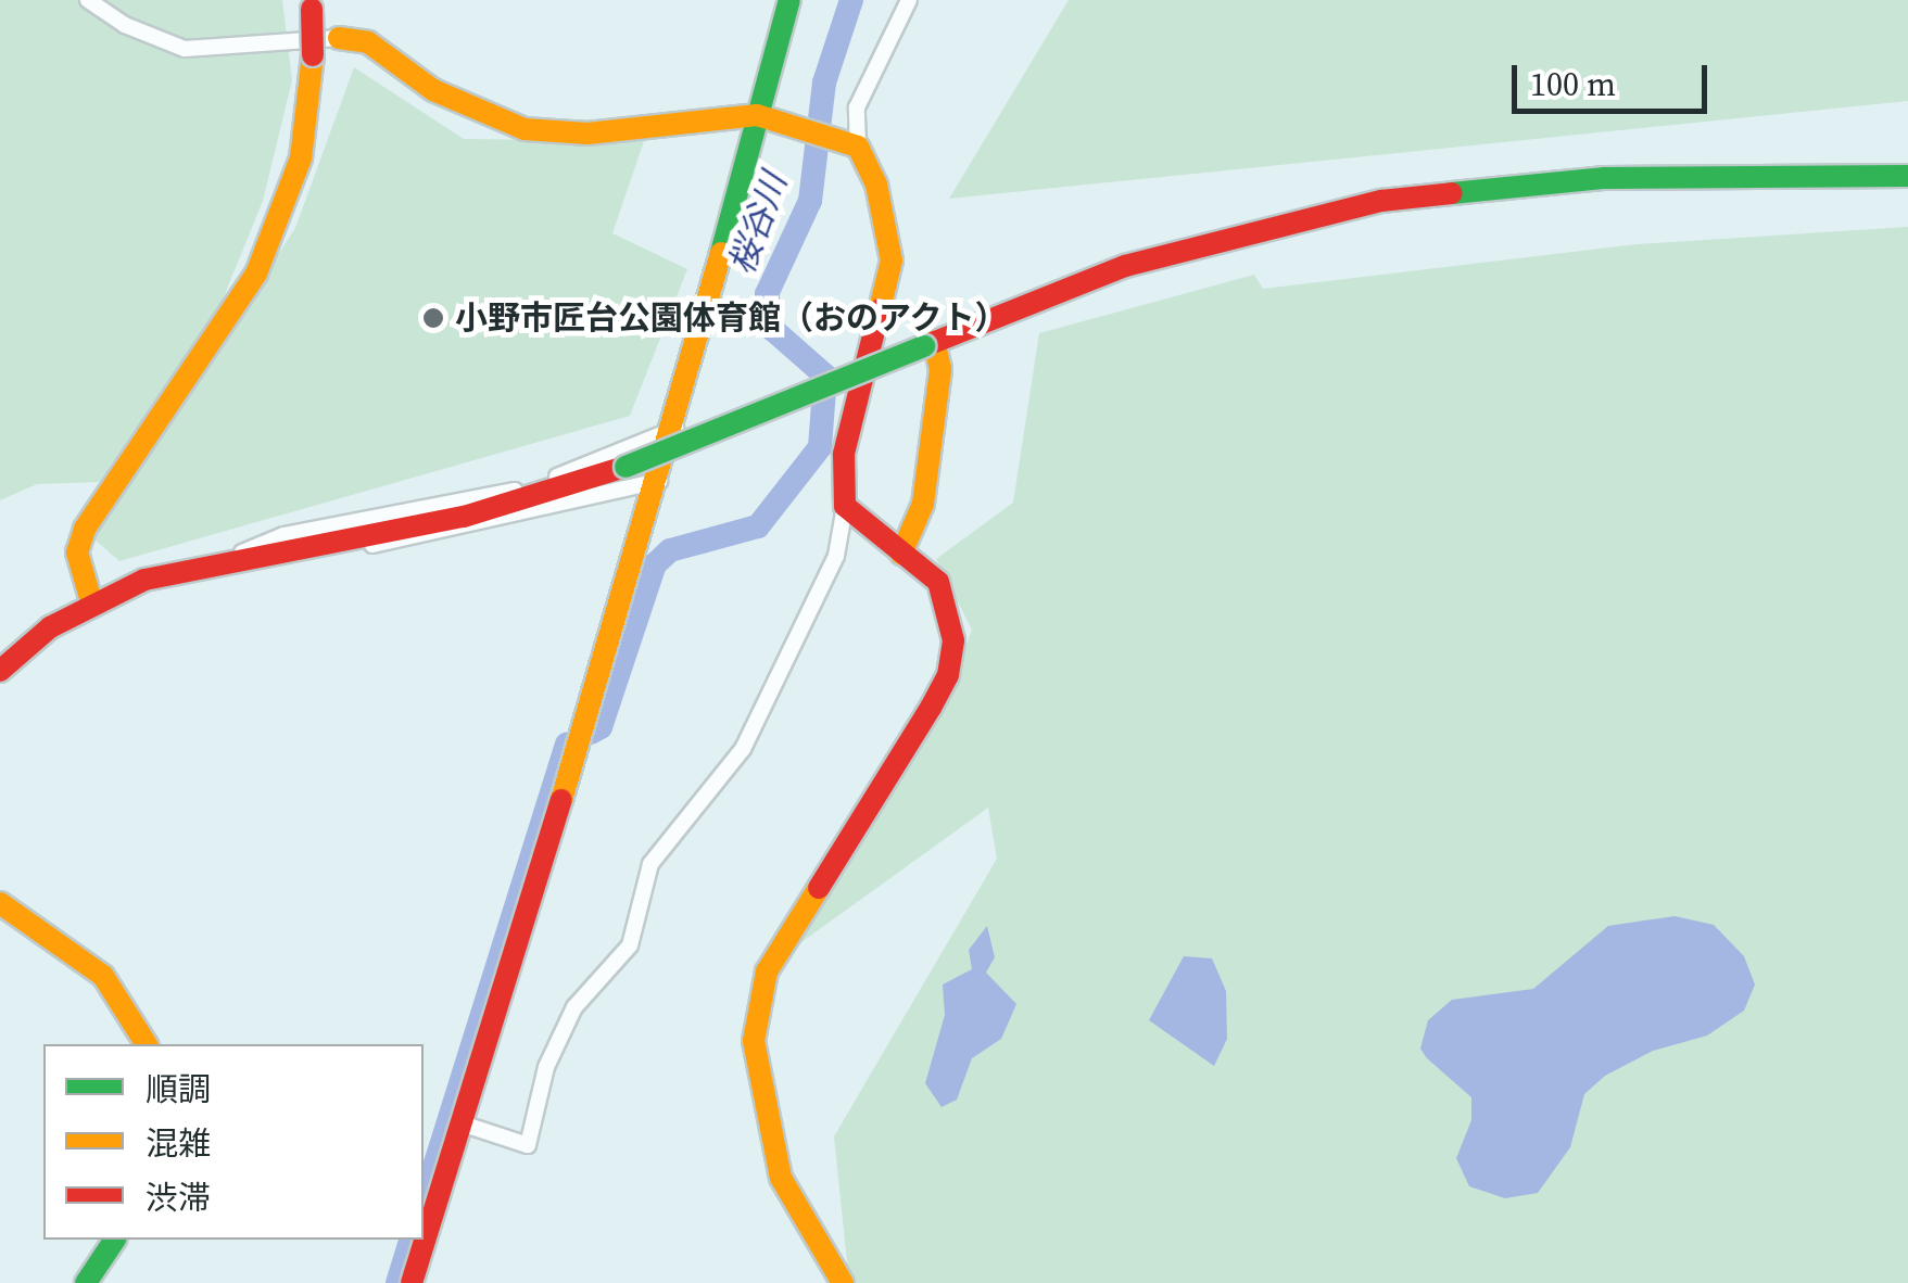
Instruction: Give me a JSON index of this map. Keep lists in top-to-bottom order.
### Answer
{
  "water": ["桜谷川"],
  "places": ["小野市匠台公園体育館（おのアクト）"],
  "legend": ["順調", "混雑", "渋滞"],
  "scale_bar": "100 m"
}
